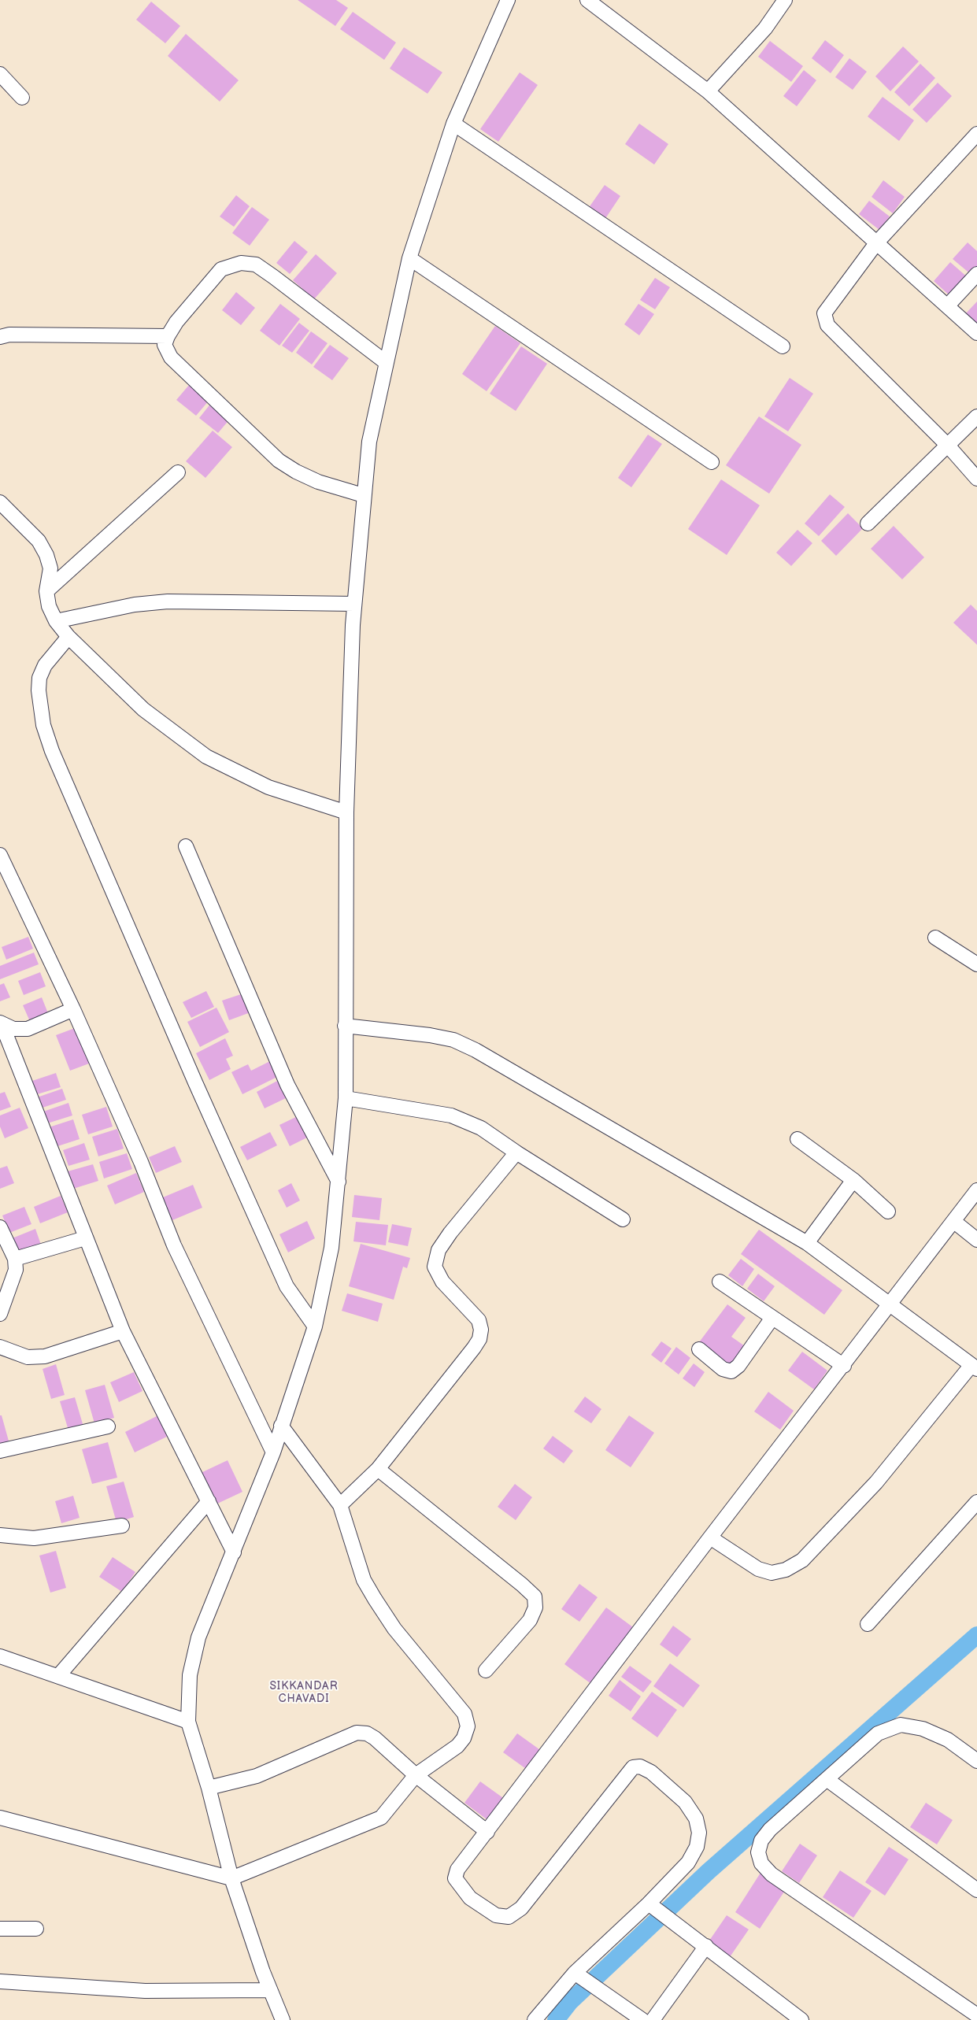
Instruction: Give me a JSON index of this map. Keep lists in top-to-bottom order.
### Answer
{
  "districts": ["SIKKANDAR CHAVADI"]
}
